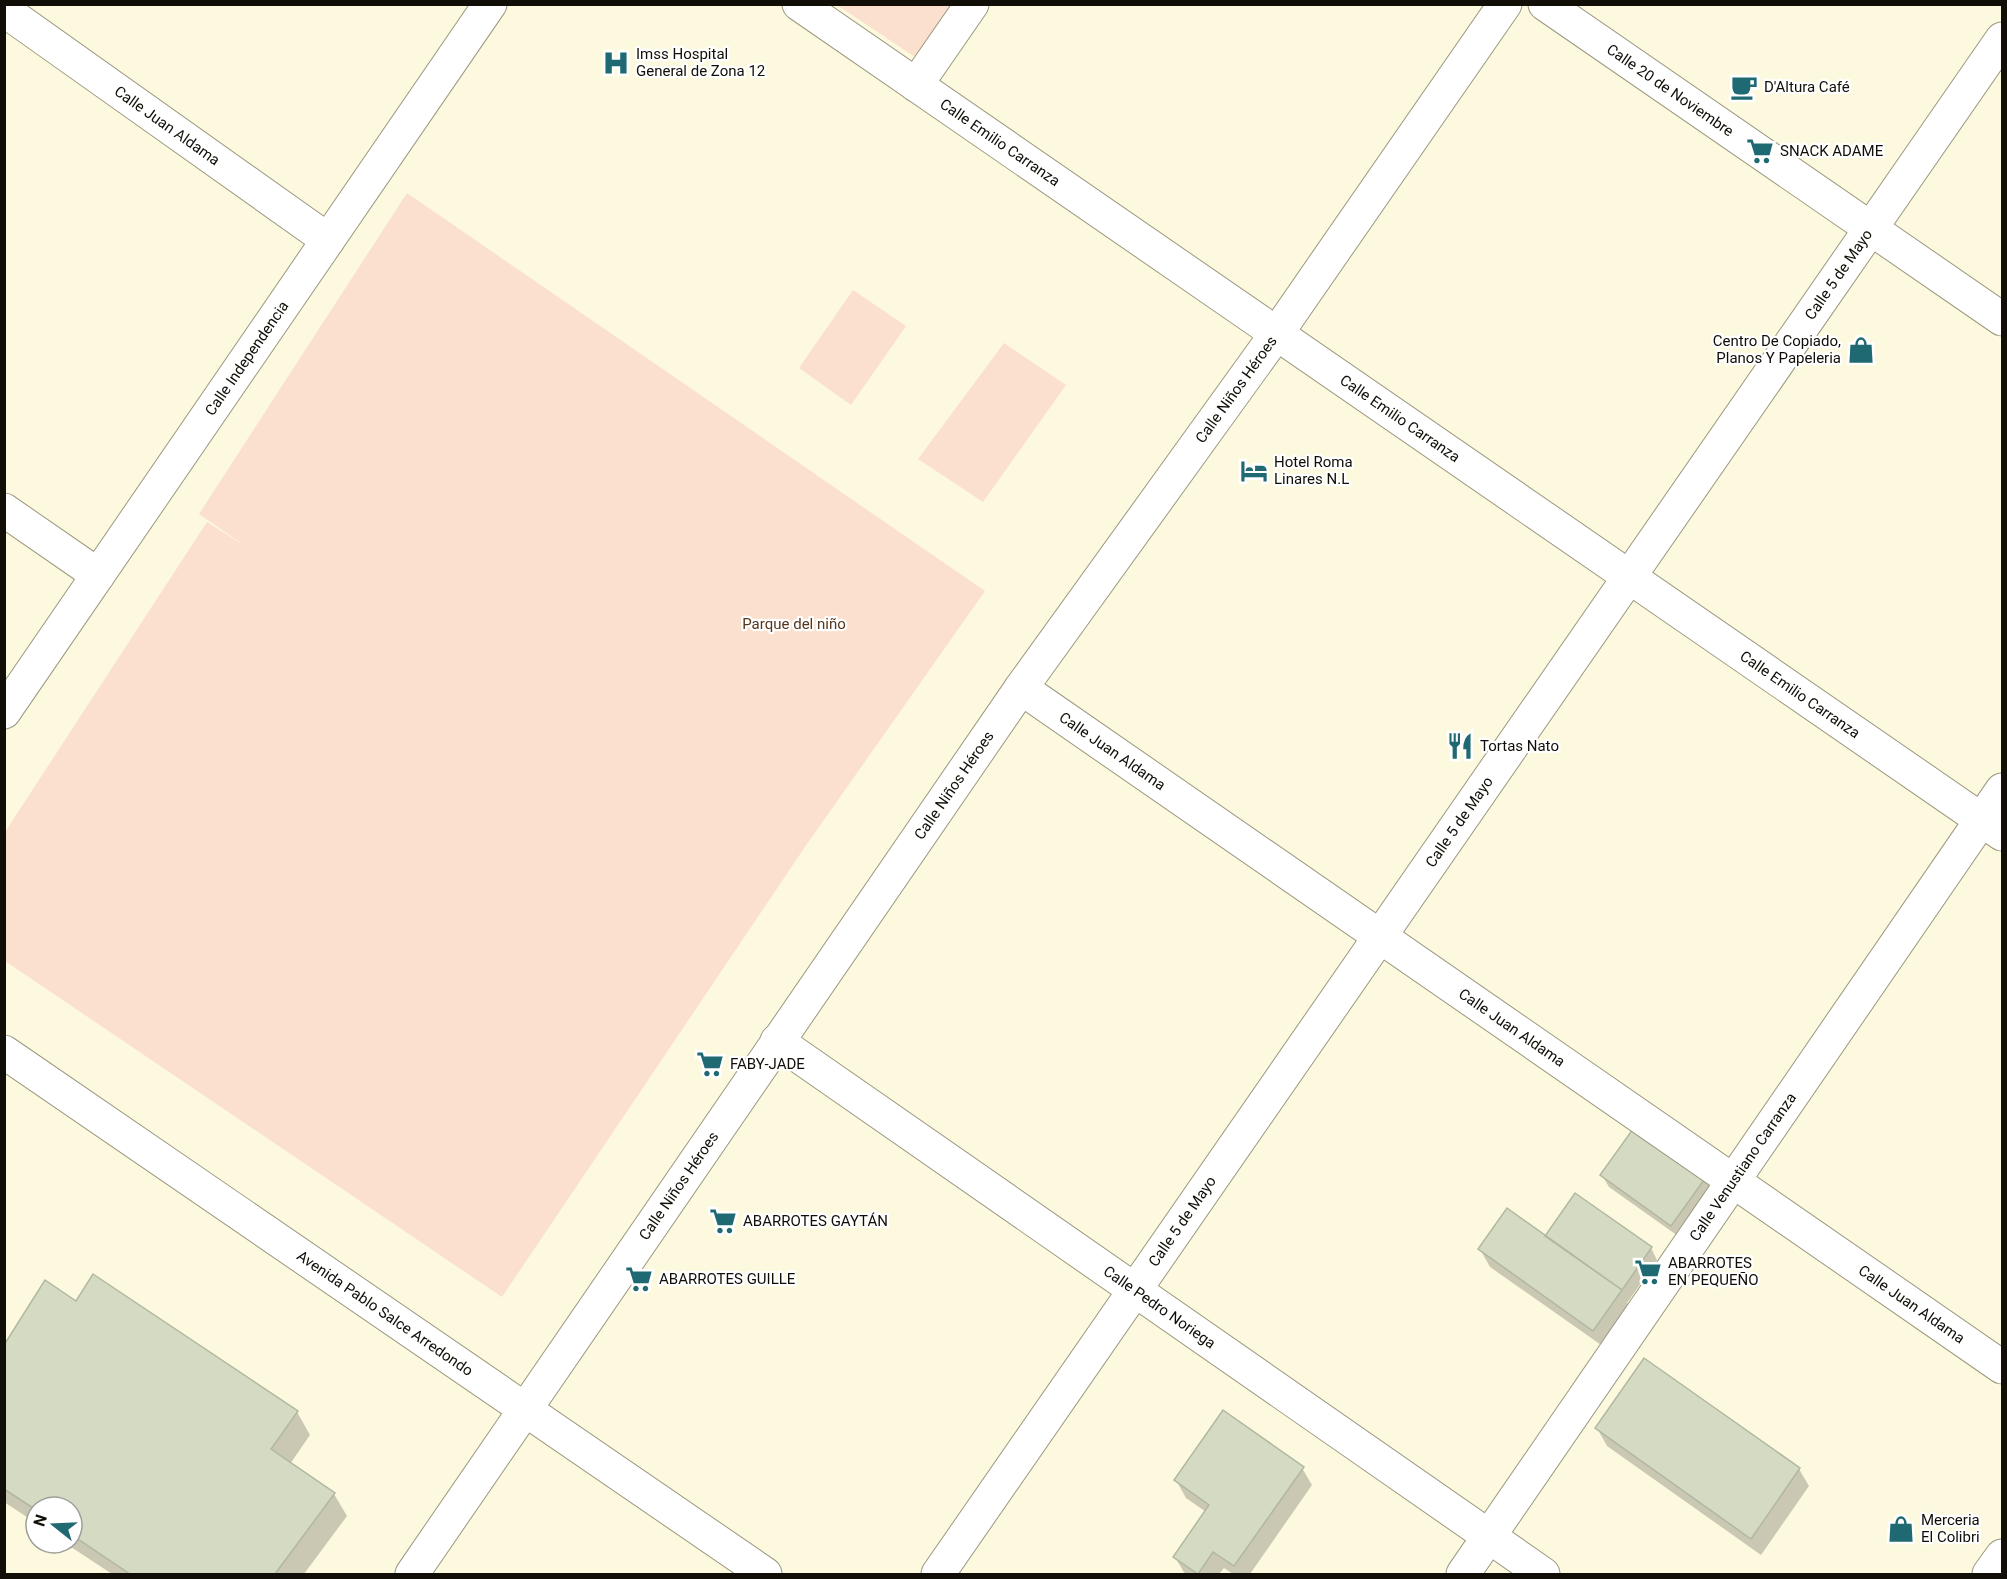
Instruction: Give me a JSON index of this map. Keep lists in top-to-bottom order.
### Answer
{
  "streets": {
    "street": [
      "Calle 20 de Noviembre",
      "Calle Juan Aldama",
      "Calle Emilio Carranza",
      "Calle 5 de Mayo",
      "Calle Independencia",
      "Calle Niños Héroes",
      "Calle Venustiano Carranza",
      "Calle Pedro Noriega",
      "Avenida Pablo Salce Arredondo"
    ]
  },
  "crossings": [
    ["Calle 20 de Noviembre", "Calle 5 de Mayo"],
    ["Calle Juan Aldama", "Calle 5 de Mayo"],
    ["Calle Juan Aldama", "Calle Independencia"],
    ["Calle Juan Aldama", "Calle Niños Héroes"],
    ["Calle Juan Aldama", "Calle Venustiano Carranza"],
    ["Calle Emilio Carranza", "Calle 5 de Mayo"],
    ["Calle Emilio Carranza", "Calle Niños Héroes"],
    ["Calle Emilio Carranza", "Calle Venustiano Carranza"],
    ["Calle 5 de Mayo", "Calle Pedro Noriega"],
    ["Calle Niños Héroes", "Calle Pedro Noriega"],
    ["Calle Niños Héroes", "Avenida Pablo Salce Arredondo"],
    ["Calle Venustiano Carranza", "Calle Pedro Noriega"]
  ],
  "parks": ["Parque del niño"],
  "places": {
    "hospital": ["Imss Hospital General de Zona 12"],
    "cafe": ["D'Altura Café"],
    "supermarket": [
      "SNACK ADAME",
      "FABY-JADE",
      "ABARROTES GAYTÁN",
      "ABARROTES EN PEQUEÑO",
      "ABARROTES GUILLE"
    ],
    "shop": ["Centro De Copiado, Planos Y Papeleria", "Merceria El Colibri"],
    "hotel": ["Hotel Roma Linares N.L"],
    "restaurant": ["Tortas Nato"]
  },
  "north": "left"
}
